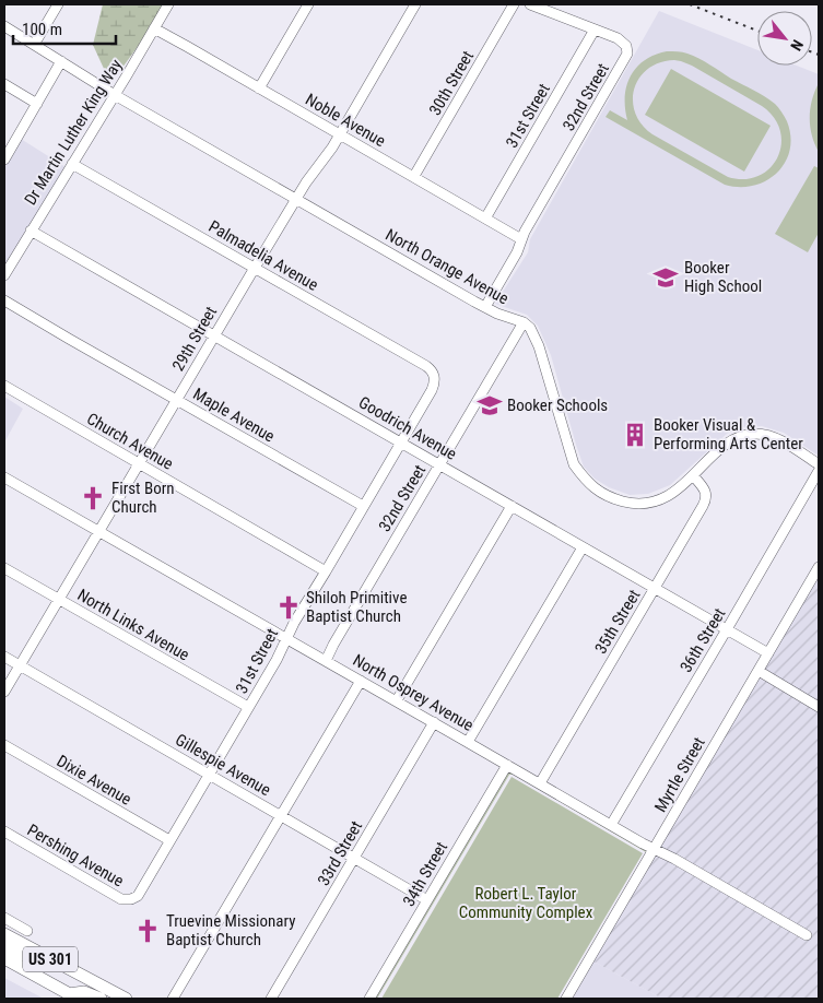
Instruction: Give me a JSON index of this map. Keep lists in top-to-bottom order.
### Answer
{
  "streets": {
    "main road": ["US 301"],
    "street": [
      "30th Street",
      "32nd Street",
      "31st Street",
      "Noble Avenue",
      "Dr Martin Luther King Way",
      "Palmadelia Avenue",
      "North Orange Avenue",
      "29th Street",
      "Maple Avenue",
      "Goodrich Avenue",
      "Church Avenue",
      "35th Street",
      "North Links Avenue",
      "36th Street",
      "North Osprey Avenue",
      "Gillespie Avenue",
      "Myrtle Street",
      "Dixie Avenue",
      "33rd Street",
      "Pershing Avenue",
      "34th Street"
    ]
  },
  "crossings": [
    ["30th Street", "Noble Avenue"],
    ["32nd Street", "31st Street"],
    ["32nd Street", "Noble Avenue"],
    ["32nd Street", "North Orange Avenue"],
    ["32nd Street", "Goodrich Avenue"],
    ["32nd Street", "North Osprey Avenue"],
    ["31st Street", "Noble Avenue"],
    ["31st Street", "Palmadelia Avenue"],
    ["31st Street", "Maple Avenue"],
    ["31st Street", "Goodrich Avenue"],
    ["31st Street", "Church Avenue"],
    ["31st Street", "North Links Avenue"],
    ["31st Street", "North Osprey Avenue"],
    ["31st Street", "Gillespie Avenue"],
    ["31st Street", "Dixie Avenue"],
    ["31st Street", "Pershing Avenue"],
    ["Noble Avenue", "Dr Martin Luther King Way"],
    ["Noble Avenue", "29th Street"],
    ["Dr Martin Luther King Way", "Palmadelia Avenue"],
    ["Dr Martin Luther King Way", "North Orange Avenue"],
    ["Dr Martin Luther King Way", "Goodrich Avenue"],
    ["Palmadelia Avenue", "29th Street"],
    ["North Orange Avenue", "29th Street"],
    ["29th Street", "Maple Avenue"],
    ["29th Street", "Goodrich Avenue"],
    ["29th Street", "Church Avenue"],
    ["29th Street", "North Links Avenue"],
    ["29th Street", "North Osprey Avenue"],
    ["29th Street", "Gillespie Avenue"],
    ["Goodrich Avenue", "35th Street"],
    ["Goodrich Avenue", "36th Street"],
    ["Goodrich Avenue", "Myrtle Street"],
    ["35th Street", "North Osprey Avenue"],
    ["36th Street", "North Osprey Avenue"],
    ["North Osprey Avenue", "Myrtle Street"],
    ["North Osprey Avenue", "33rd Street"],
    ["North Osprey Avenue", "34th Street"],
    ["Gillespie Avenue", "33rd Street"],
    ["Gillespie Avenue", "34th Street"]
  ],
  "parks": ["Robert L. Taylor Community Complex"],
  "places": {
    "school or university": ["Booker High School", "Booker Schools"],
    "building": ["Booker Visual & Performing Arts Center"],
    "church": ["First Born Church", "Shiloh Primitive Baptist Church", "Truevine Missionary Baptist Church"]
  },
  "scale_bar": "100 m",
  "north": "bottom right"
}
